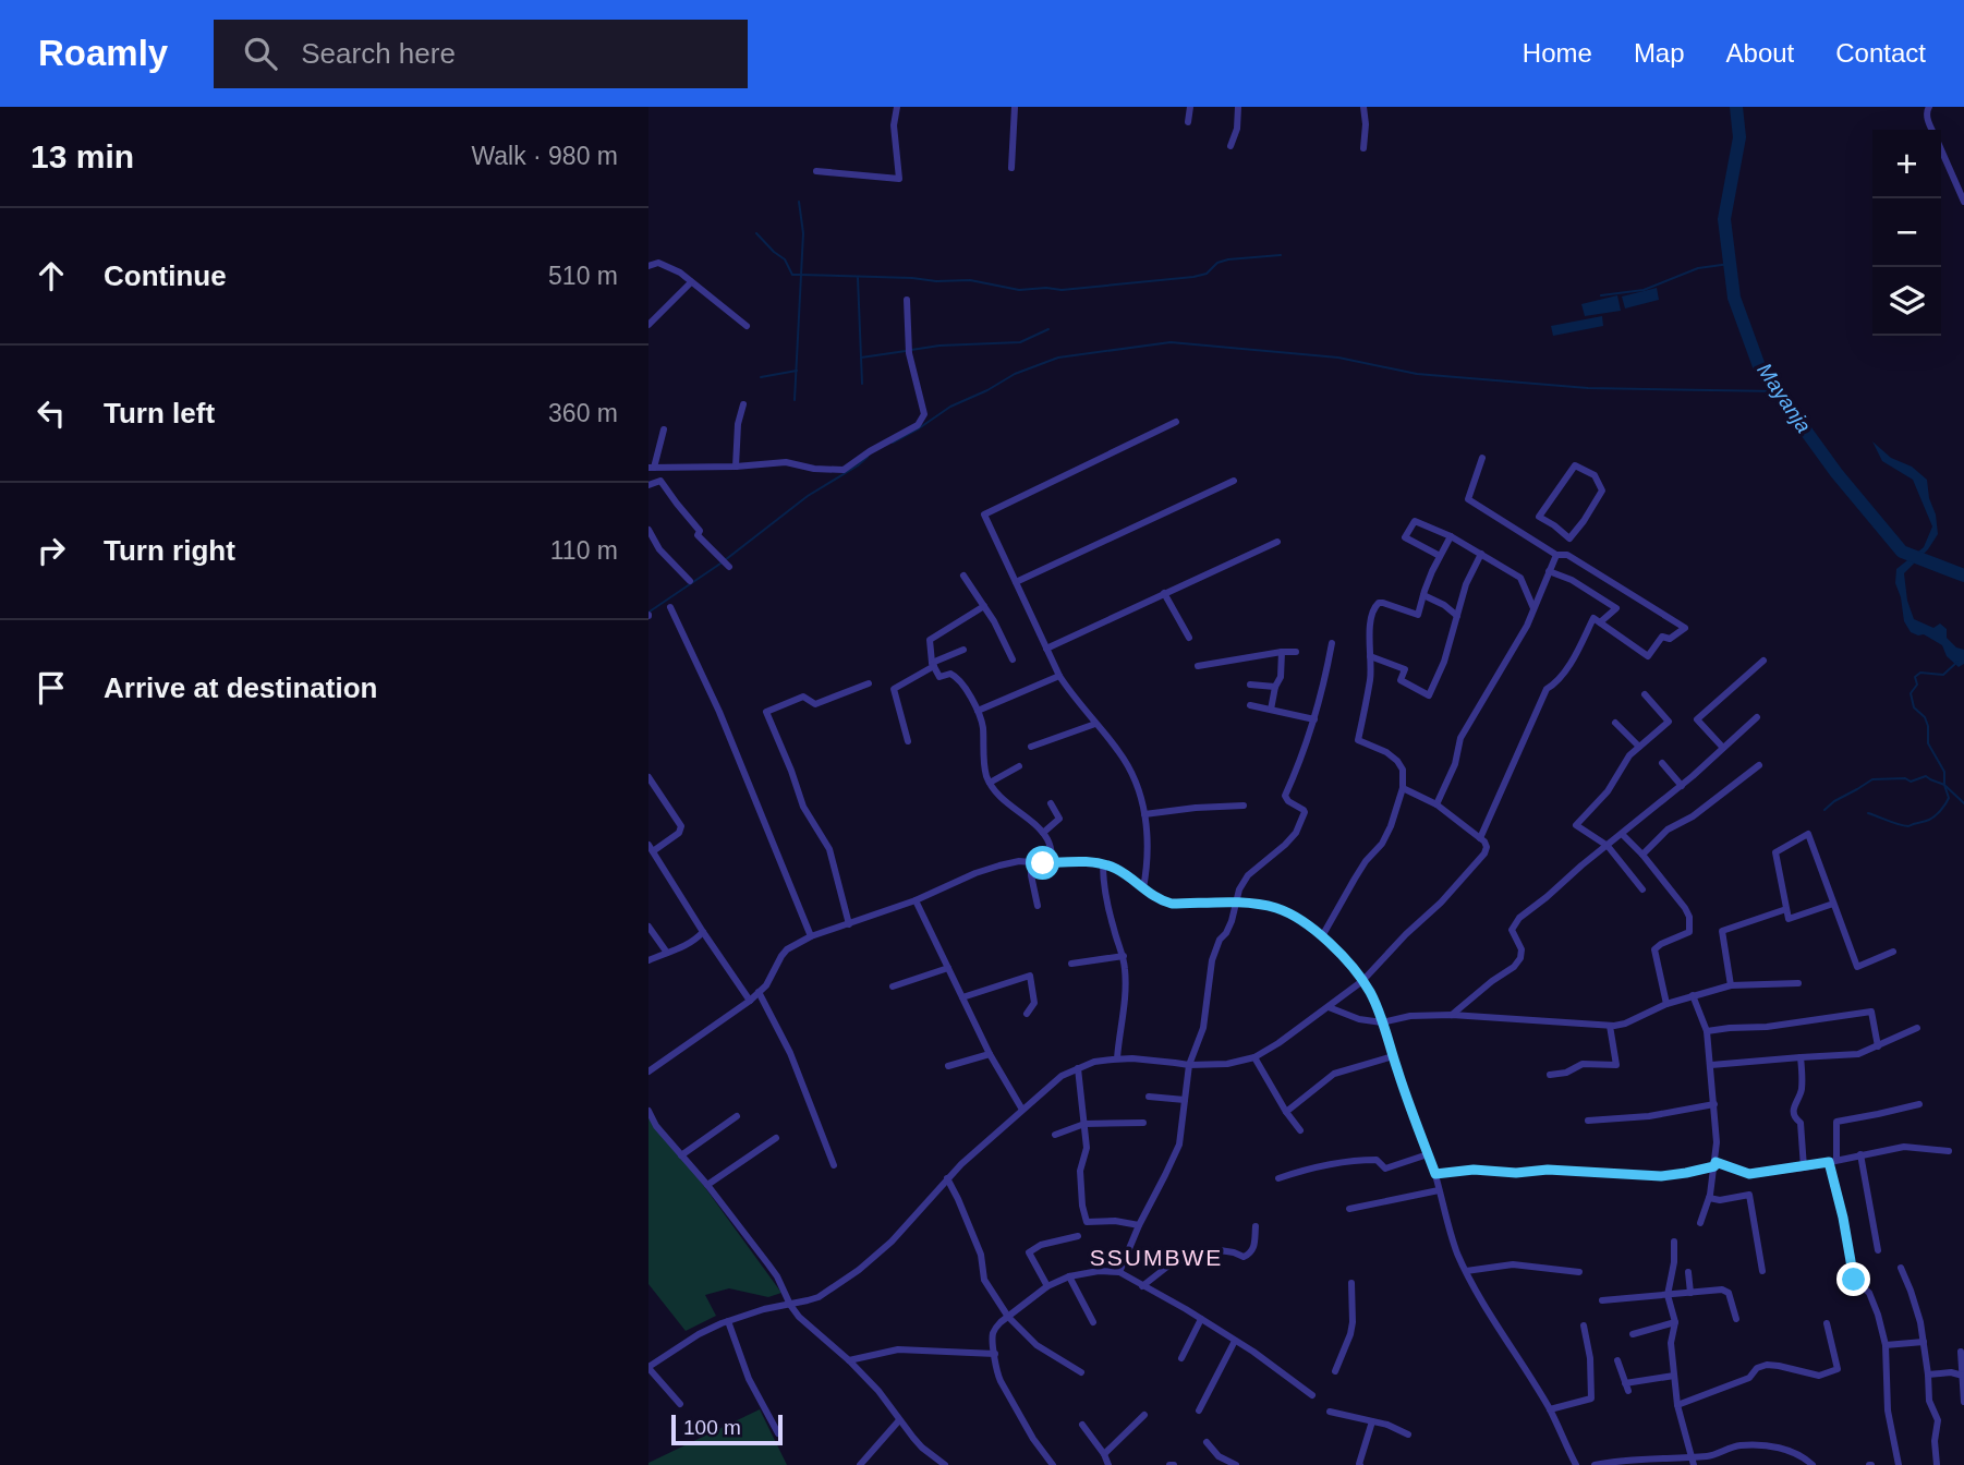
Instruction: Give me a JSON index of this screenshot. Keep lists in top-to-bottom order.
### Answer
{
  "districts": ["SSUMBWE"],
  "water": ["Mayanja"],
  "scale_bar": "100 m",
  "page": {
    "header": "Roamly",
    "search": "Search here",
    "nav": [
      "Home",
      "Map",
      "About",
      "Contact"
    ],
    "heading": ["13 min", "Walk · 980 m"],
    "map_buttons": ["+", "−"],
    "list": [
      ["Continue", "510 m"],
      ["Turn left", "360 m"],
      ["Turn right", "110 m"],
      "Arrive at destination"
    ],
    "scale": "100 m"
  }
}
